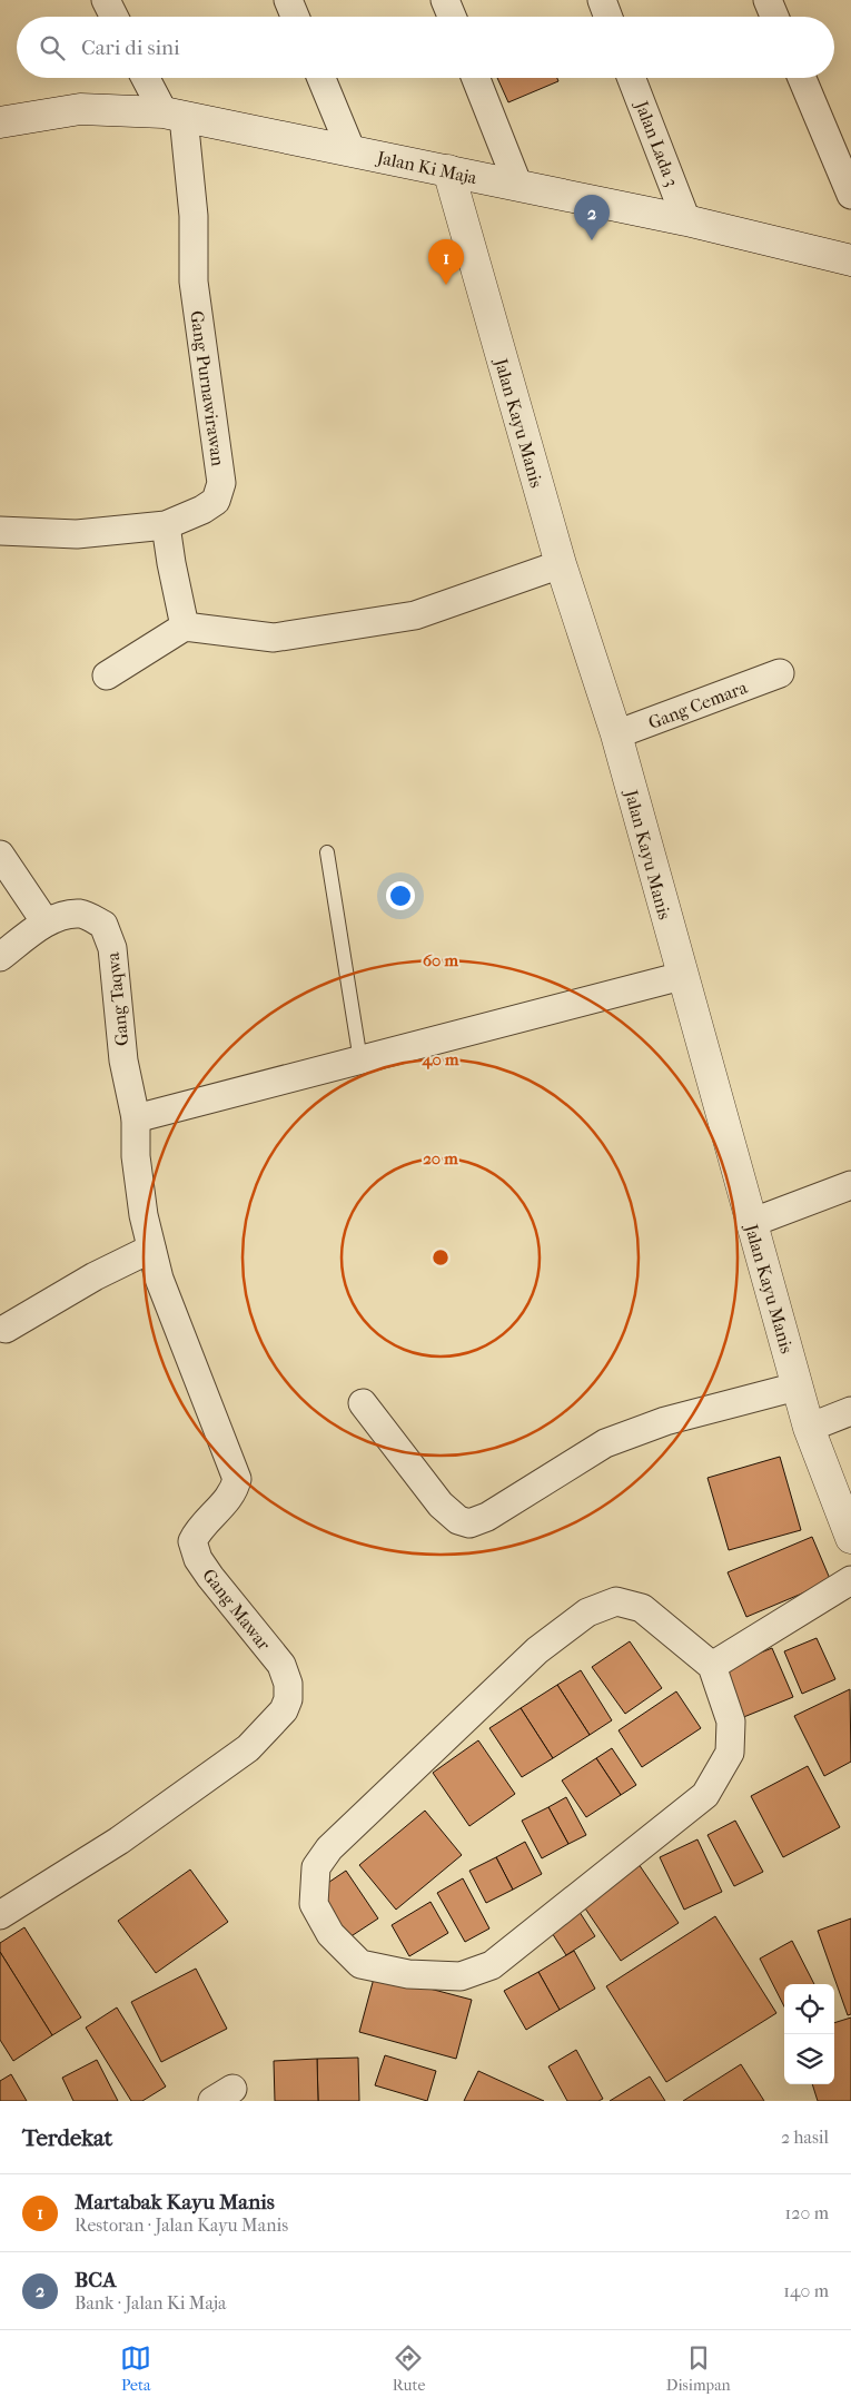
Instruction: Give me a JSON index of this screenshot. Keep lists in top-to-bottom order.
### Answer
{
  "streets": {
    "street": [
      "Jalan Lada 3",
      "Jalan Ki Maja",
      "Gang Purnawirawan",
      "Jalan Kayu Manis",
      "Gang Cemara",
      "Gang Taqwa",
      "Gang Mawar"
    ]
  },
  "crossings": [
    ["Jalan Lada 3", "Jalan Ki Maja"],
    ["Jalan Ki Maja", "Gang Purnawirawan"],
    ["Jalan Ki Maja", "Jalan Kayu Manis"],
    ["Jalan Kayu Manis", "Gang Cemara"],
    ["Gang Taqwa", "Gang Mawar"]
  ],
  "page": {
    "search": "Cari di sini",
    "pins": ["2", "1"],
    "heading": ["Terdekat", "2 hasil"],
    "list": [
      {
        "mark": "1",
        "name": "Martabak Kayu Manis",
        "note": "Restoran · Jalan Kayu Manis",
        "value": "120 m"
      },
      {
        "mark": "2",
        "name": "BCA",
        "note": "Bank · Jalan Ki Maja",
        "value": "140 m"
      }
    ],
    "nav": ["Peta", "Rute", "Disimpan"]
  },
  "rings": ["60 m", "40 m", "20 m"]
}
